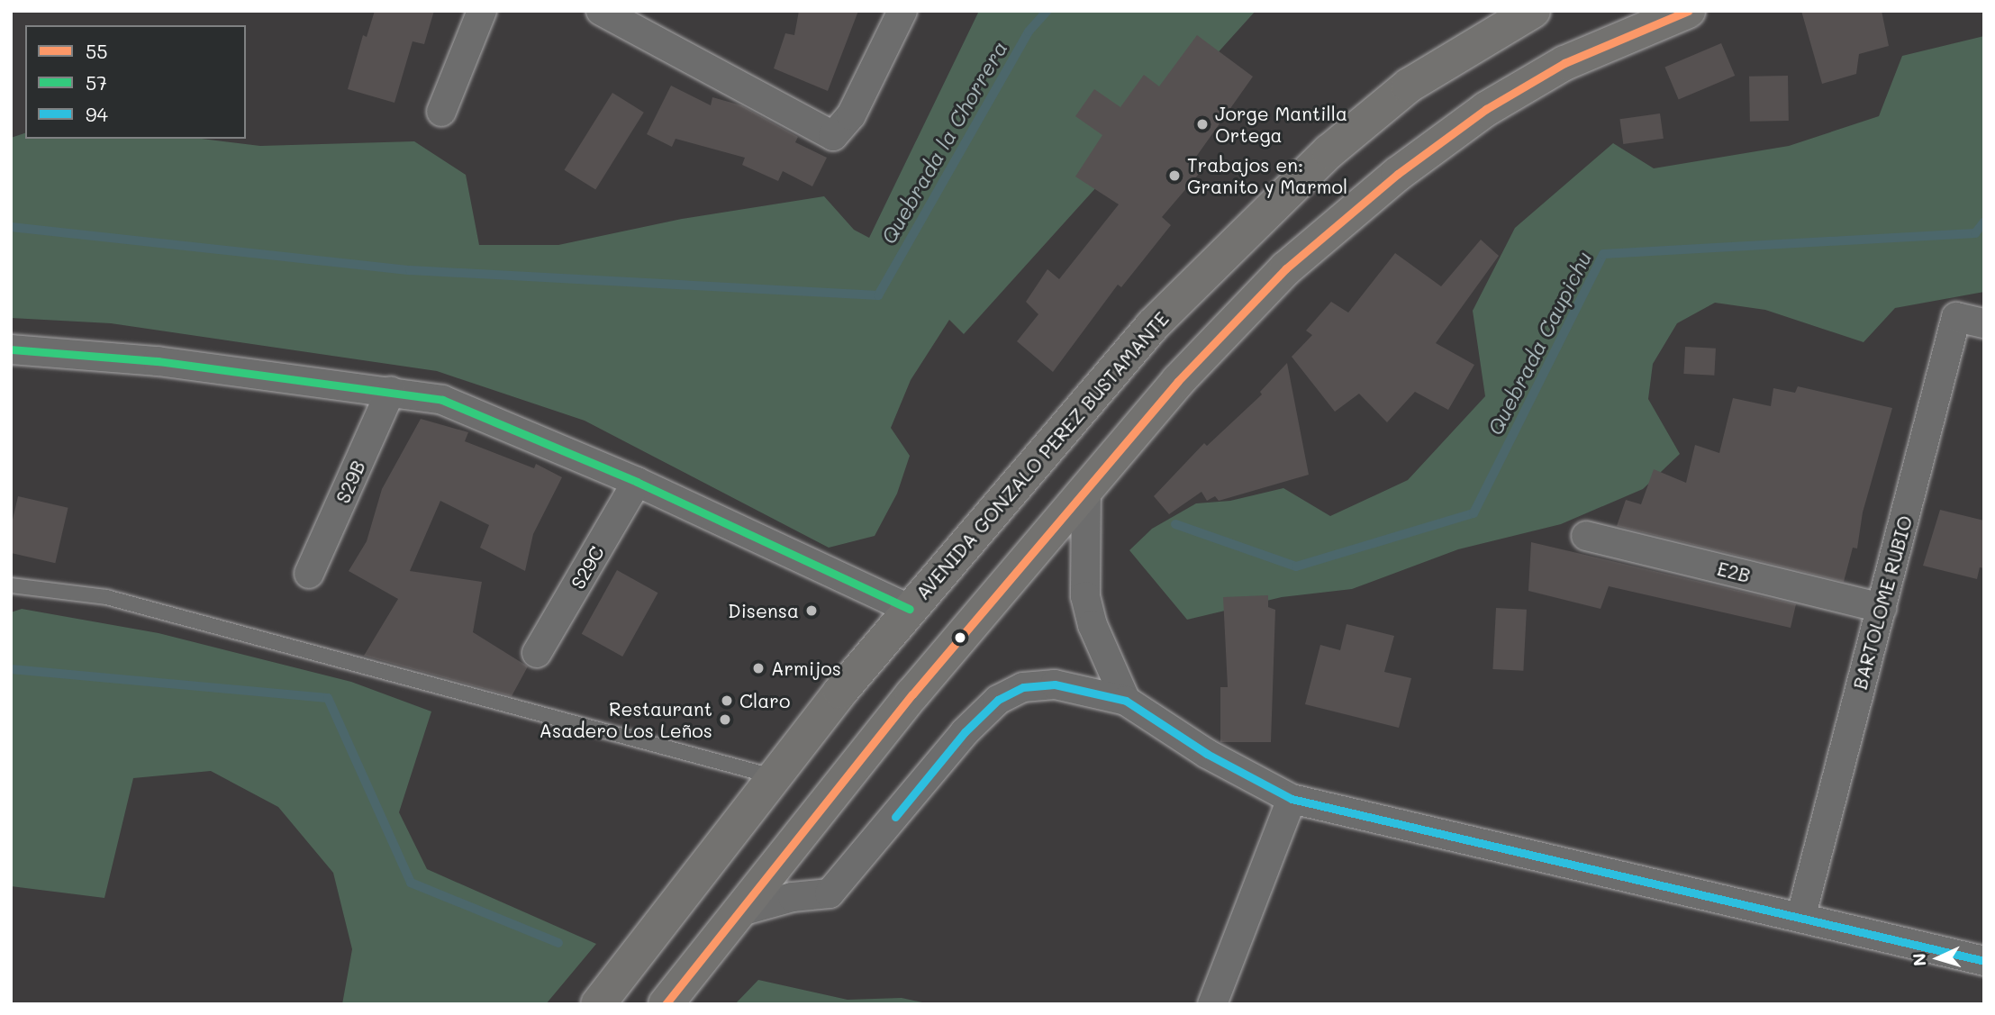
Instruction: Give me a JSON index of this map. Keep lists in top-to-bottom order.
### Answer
{
  "streets": {
    "main road": ["AVENIDA GONZALO PEREZ BUSTAMANTE"],
    "street": [
      "S29B",
      "S29C",
      "E2B",
      "BARTOLOME RUBIO"
    ]
  },
  "crossings": [
    ["E2B", "BARTOLOME RUBIO"]
  ],
  "water": ["Quebrada la Chorrera", "Quebrada Caupichu"],
  "places": [
    "Jorge Mantilla Ortega",
    "Trabajos en: Granito y Marmol",
    "Disensa",
    "Armijos",
    "Claro",
    "Restaurant Asadero Los Leños"
  ],
  "lines": ["transit line 55", "transit line 57", "transit line 94"],
  "legend": ["55", "57", "94"],
  "north": "left"
}
